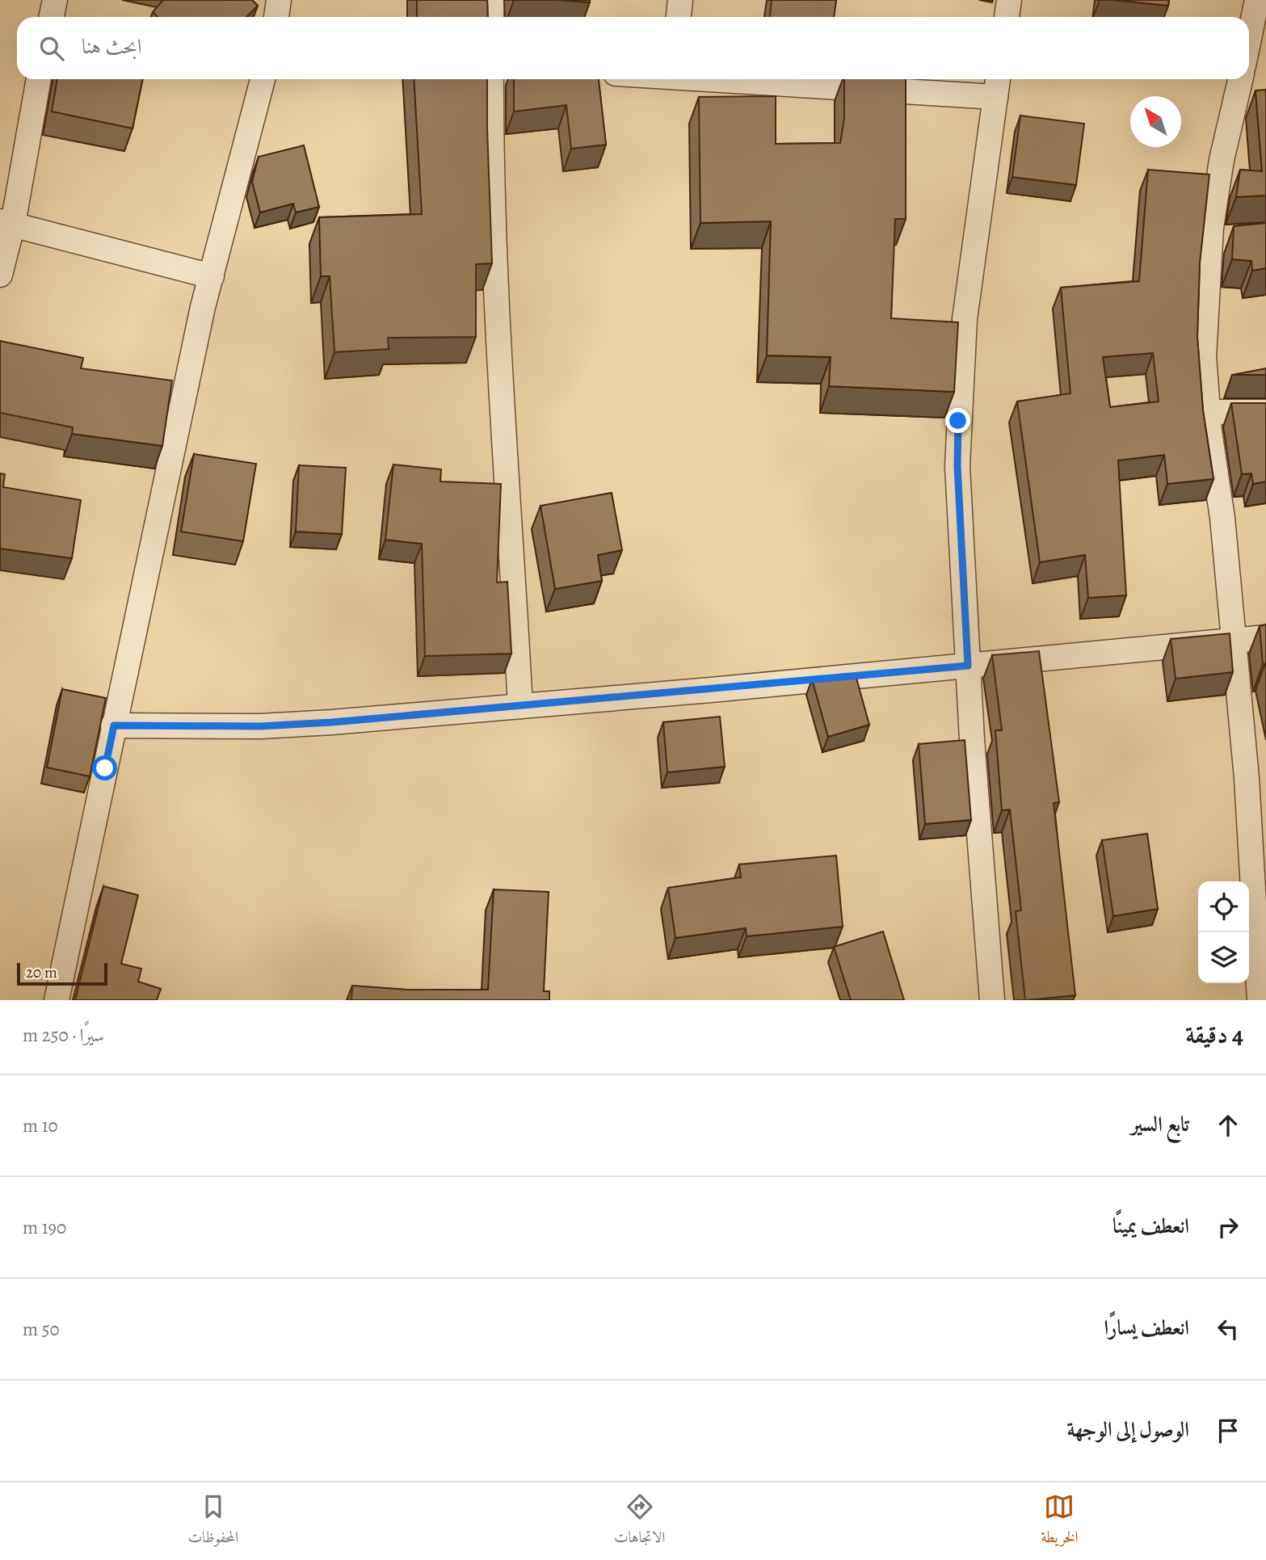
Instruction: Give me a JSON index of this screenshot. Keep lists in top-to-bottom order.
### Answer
{
  "scale_bar": "20 m",
  "north": "top left",
  "page": {
    "search": "ابحث هنا",
    "scale": "20 m",
    "heading": ["4 دقيقة", "سيرًا · 250 m"],
    "list": [
      ["تابع السير", "10 m"],
      ["انعطف يمينًا", "190 m"],
      ["انعطف يسارًا", "50 m"],
      "الوصول إلى الوجهة"
    ],
    "nav": ["الخريطة", "الاتجاهات", "المحفوظات"]
  }
}
